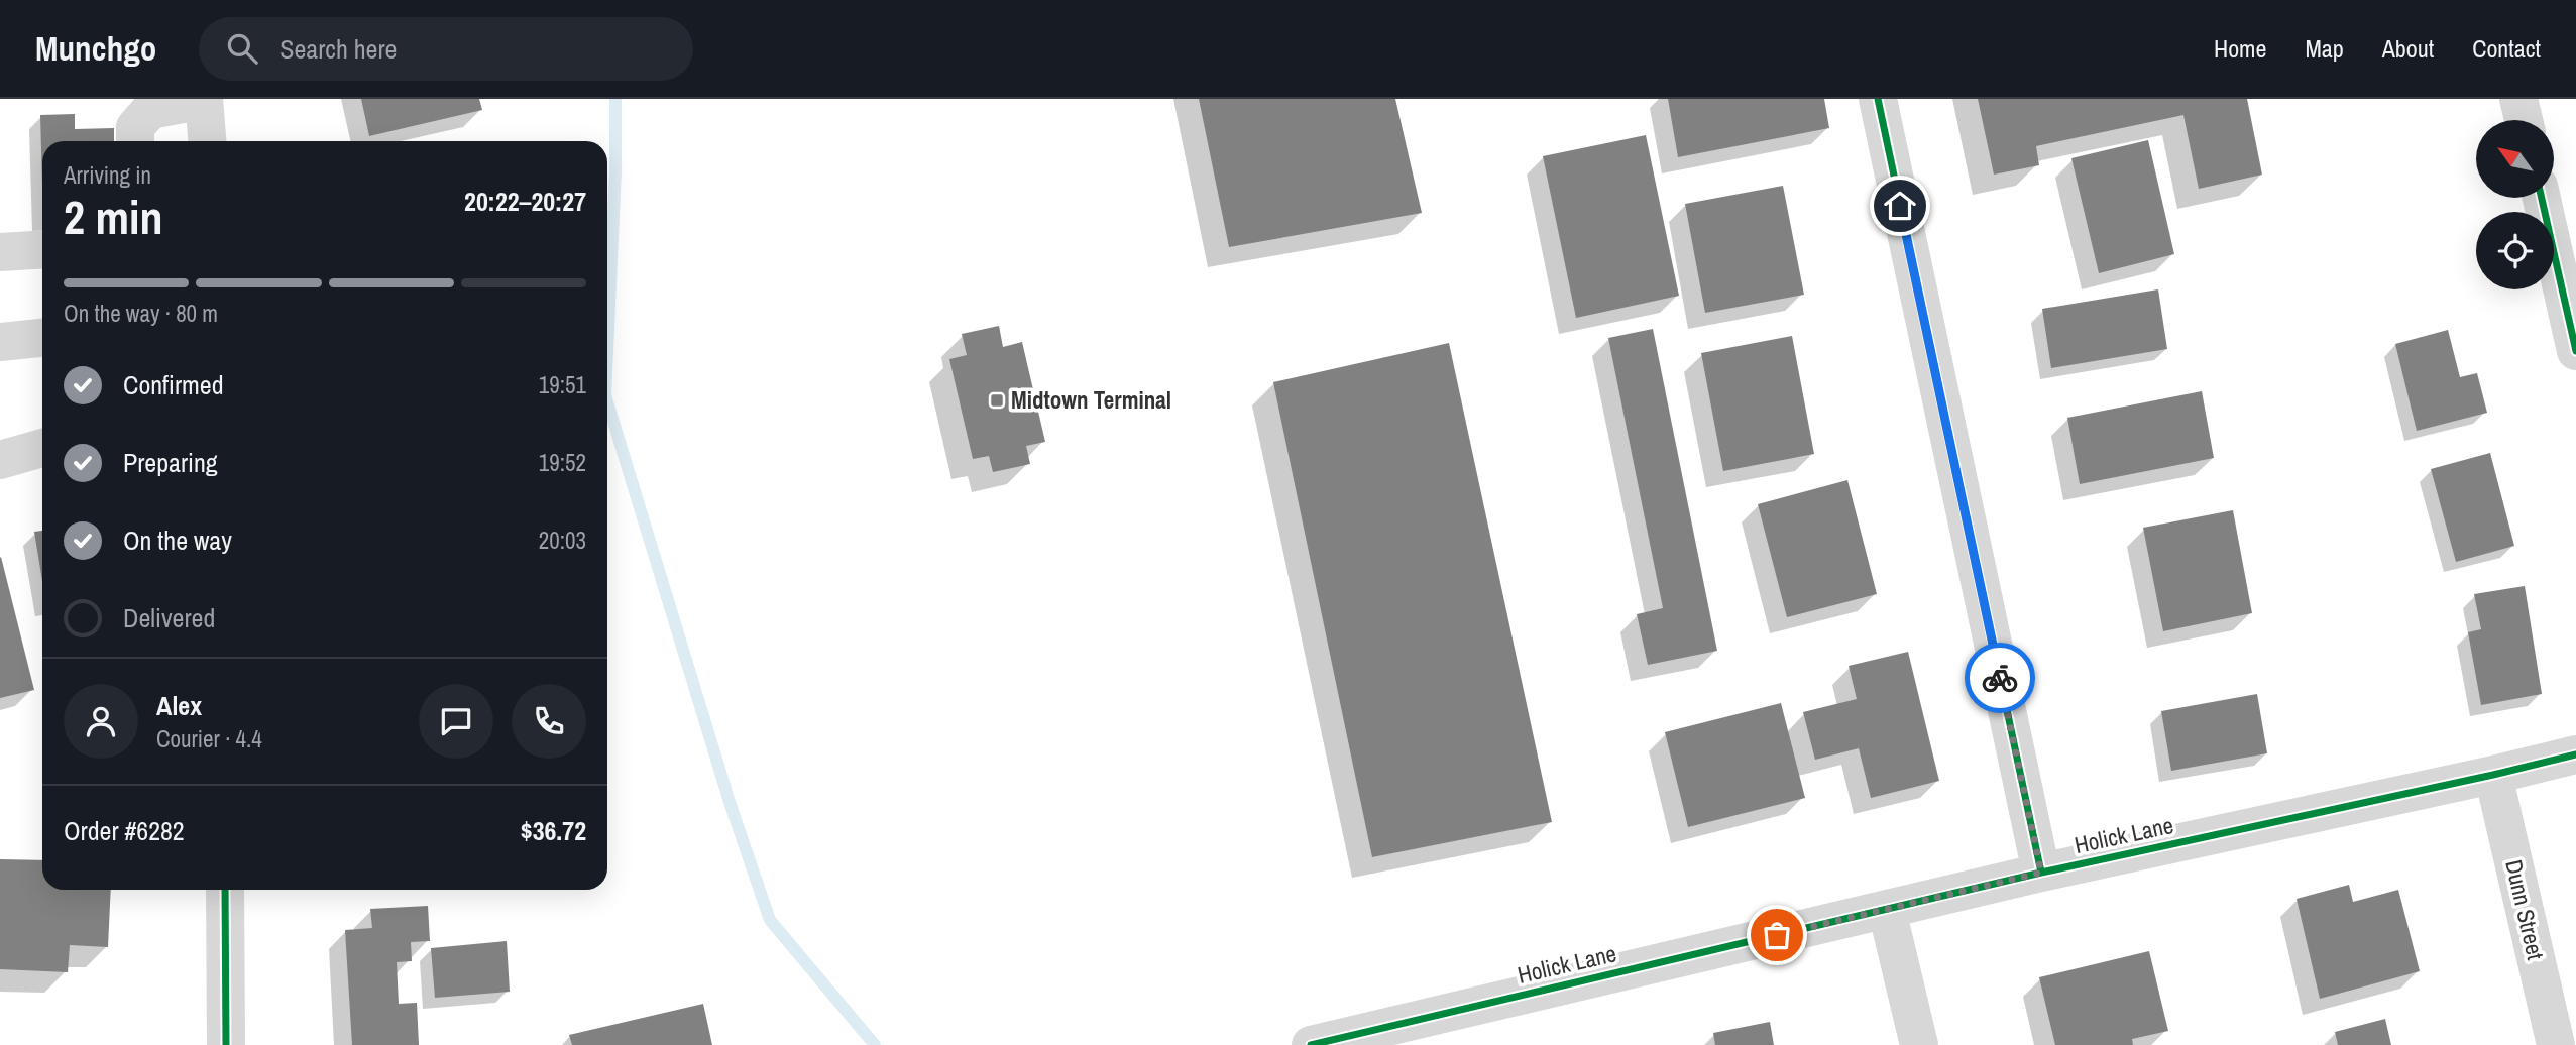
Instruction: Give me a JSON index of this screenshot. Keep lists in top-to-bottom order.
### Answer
{
  "streets": {
    "street": ["Holick Lane", "Dunn Street"]
  },
  "crossings": [
    ["Holick Lane", "Dunn Street"]
  ],
  "places": {
    "transit": ["Midtown Terminal"]
  },
  "north": "top left",
  "page": {
    "header": "Munchgo",
    "search": "Search here",
    "nav": [
      "Home",
      "Map",
      "About",
      "Contact"
    ],
    "heading": ["2 min", "Arriving in", "20:22–20:27"],
    "panel": [
      "Alex",
      "Courier · 4.4",
      "Order #6282",
      "$36.72"
    ],
    "bar": "On the way · 80 m",
    "list": [
      ["Confirmed", "19:51"],
      ["Preparing", "19:52"],
      ["On the way", "20:03"],
      "Delivered"
    ]
  }
}
